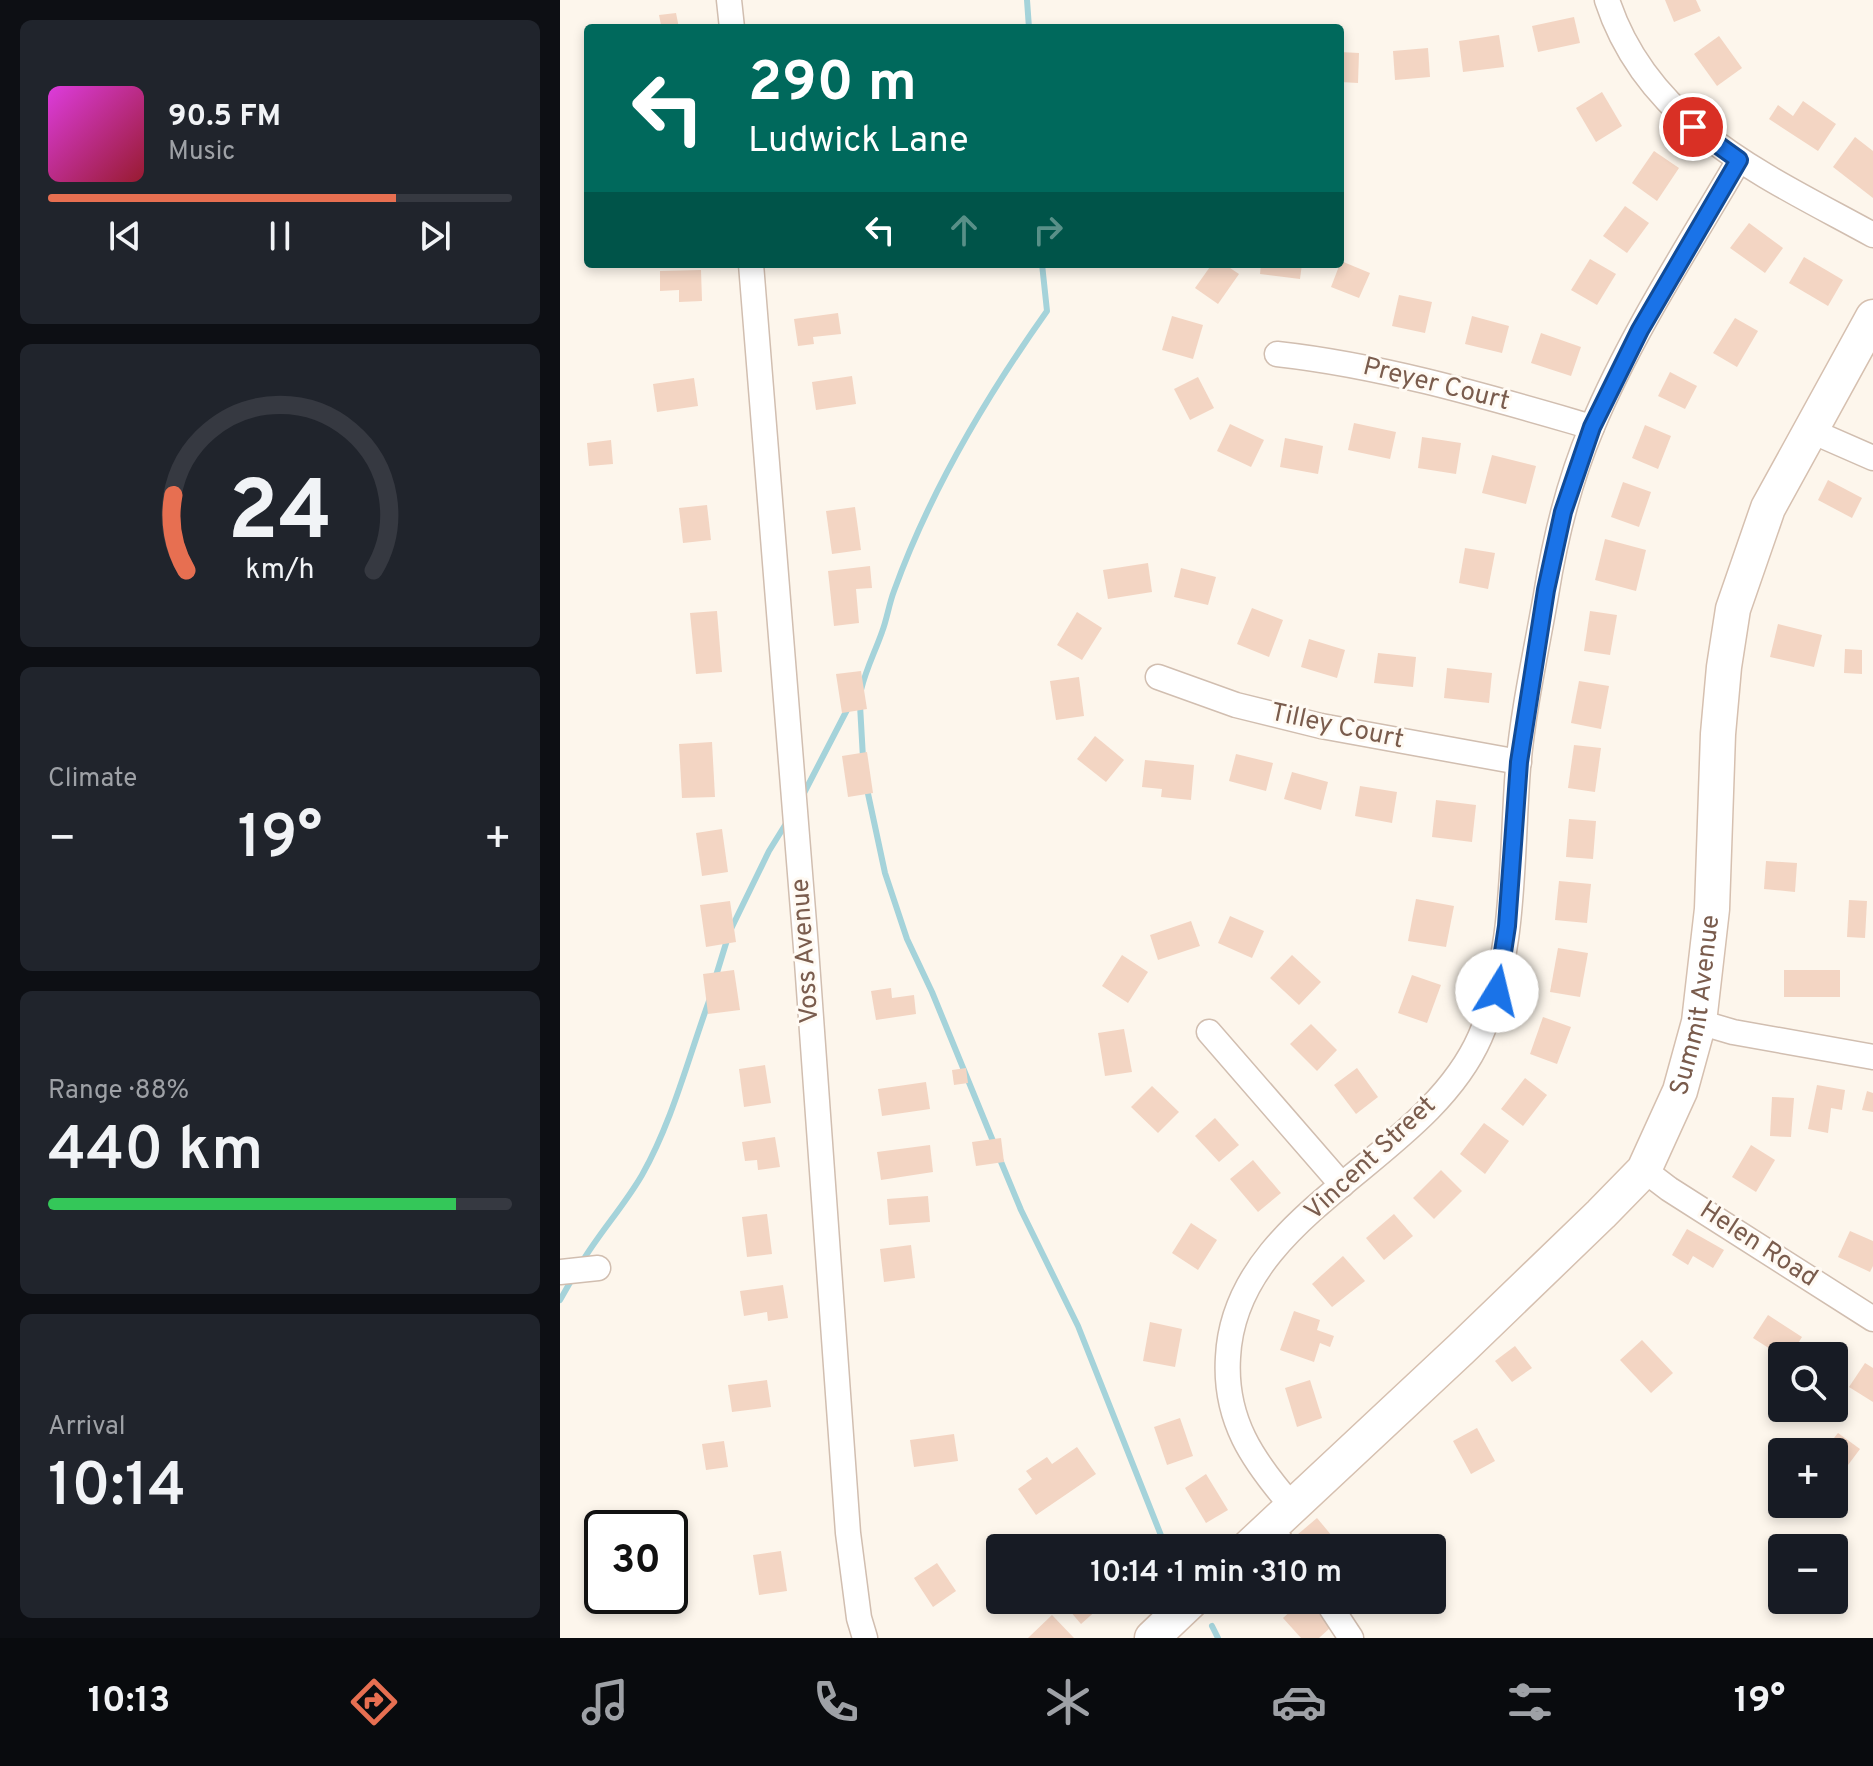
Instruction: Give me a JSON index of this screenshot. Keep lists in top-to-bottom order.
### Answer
{
  "streets": {
    "main road": ["Summit Avenue"],
    "street": [
      "Preyer Court",
      "Tilley Court",
      "Voss Avenue",
      "Vincent Street",
      "Helen Road"
    ]
  },
  "crossings": [
    ["Preyer Court", "Vincent Street"],
    ["Tilley Court", "Vincent Street"],
    ["Summit Avenue", "Vincent Street"],
    ["Summit Avenue", "Helen Road"]
  ],
  "page": {
    "turn": ["290 m", "Ludwick Lane"],
    "song": ["90.5 FM", "Music"],
    "tile": [
      "Climate",
      ["Range · 88%", "440 km"],
      ["Arrival", "10:14"]
    ],
    "heat": ["−", "19°", "+"],
    "map_buttons": ["+", "−"],
    "limit": "30",
    "trip": "10:14 · 1 min · 310 m",
    "tabs": ["10:13", "19°"],
    "gauge": ["24", "km/h"]
  }
}
